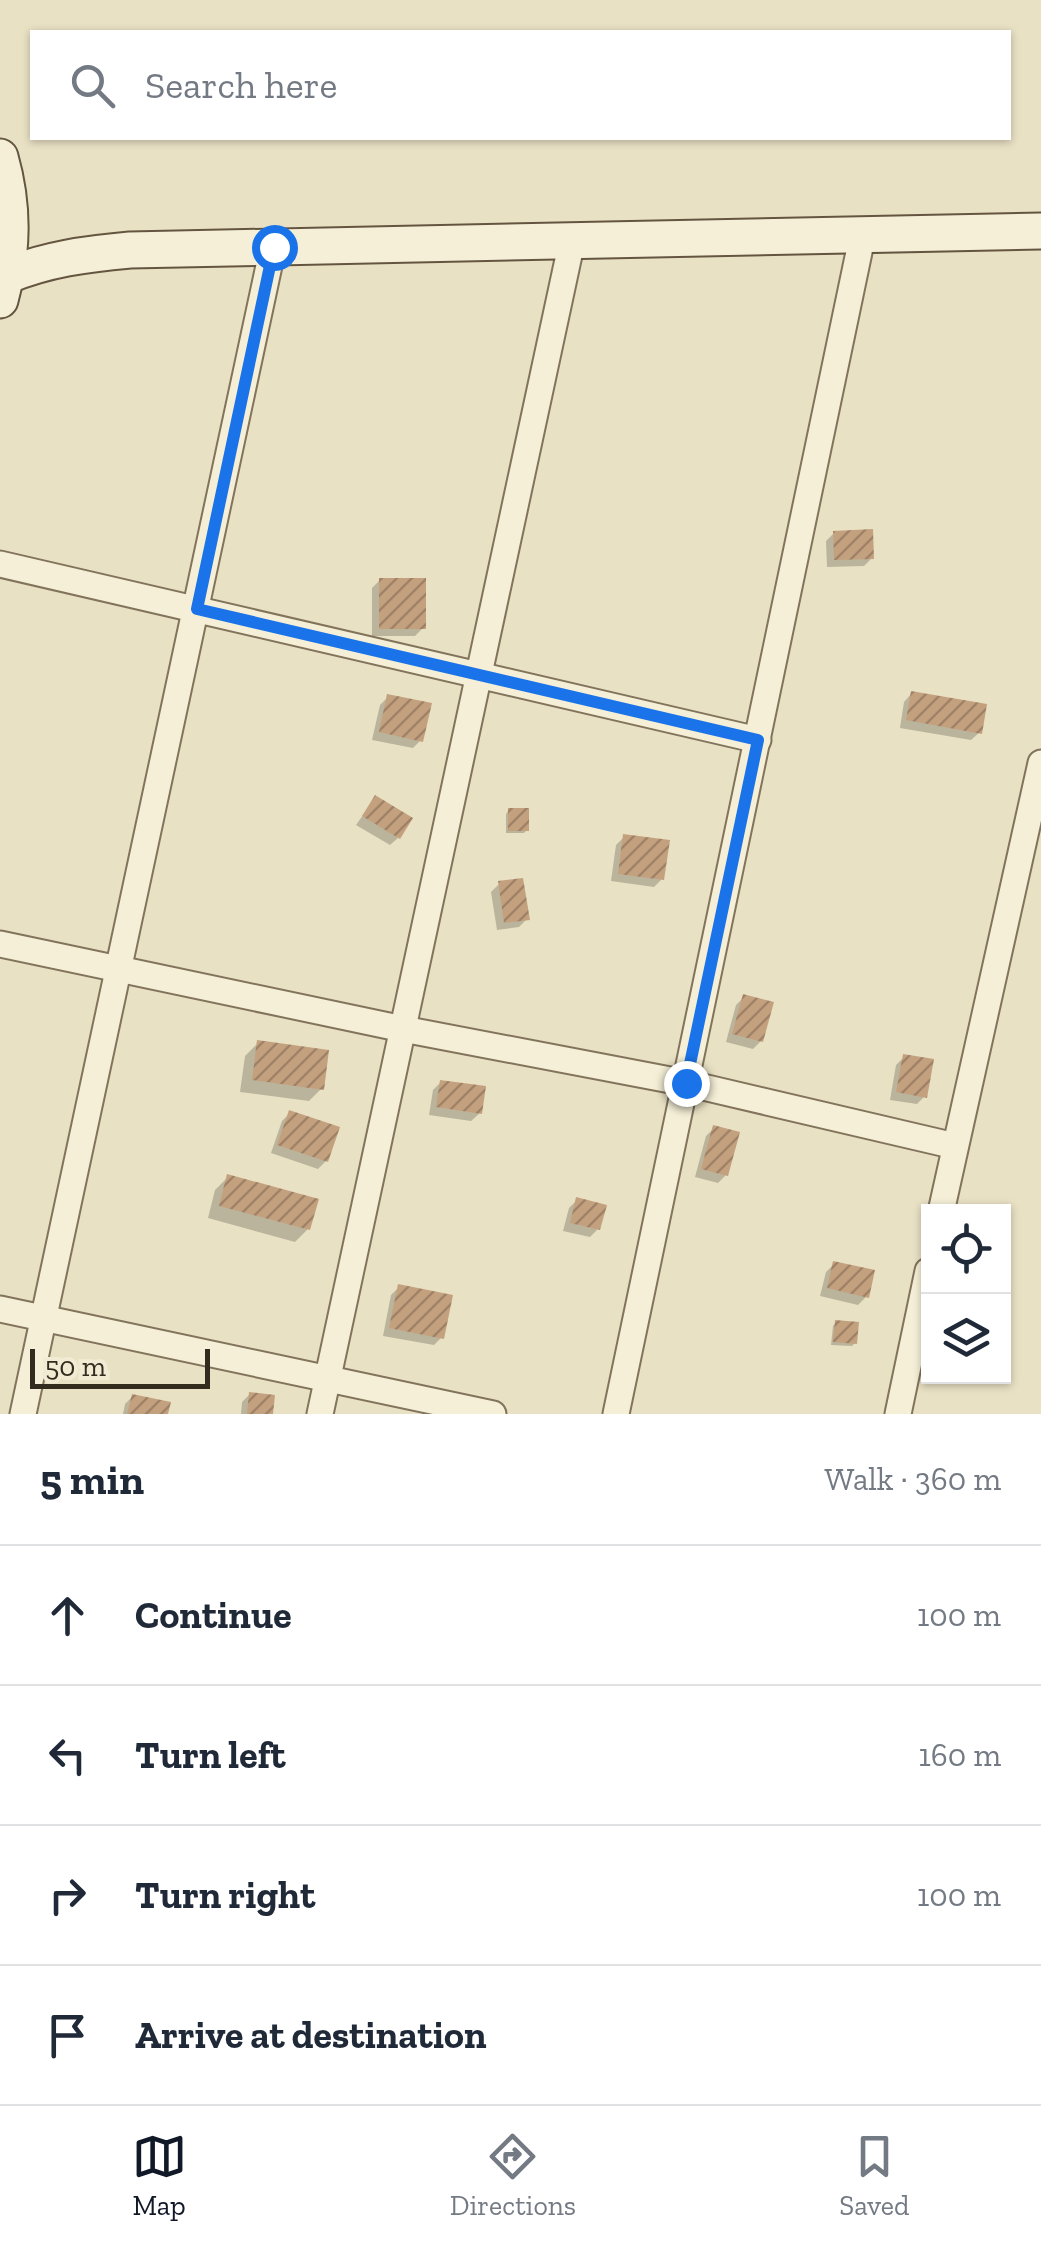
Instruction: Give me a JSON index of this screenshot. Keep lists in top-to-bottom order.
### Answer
{
  "scale_bar": "50 m",
  "page": {
    "search": "Search here",
    "scale": "50 m",
    "heading": ["5 min", "Walk · 360 m"],
    "list": [
      ["Continue", "100 m"],
      ["Turn left", "160 m"],
      ["Turn right", "100 m"],
      "Arrive at destination"
    ],
    "nav": ["Map", "Directions", "Saved"]
  }
}
